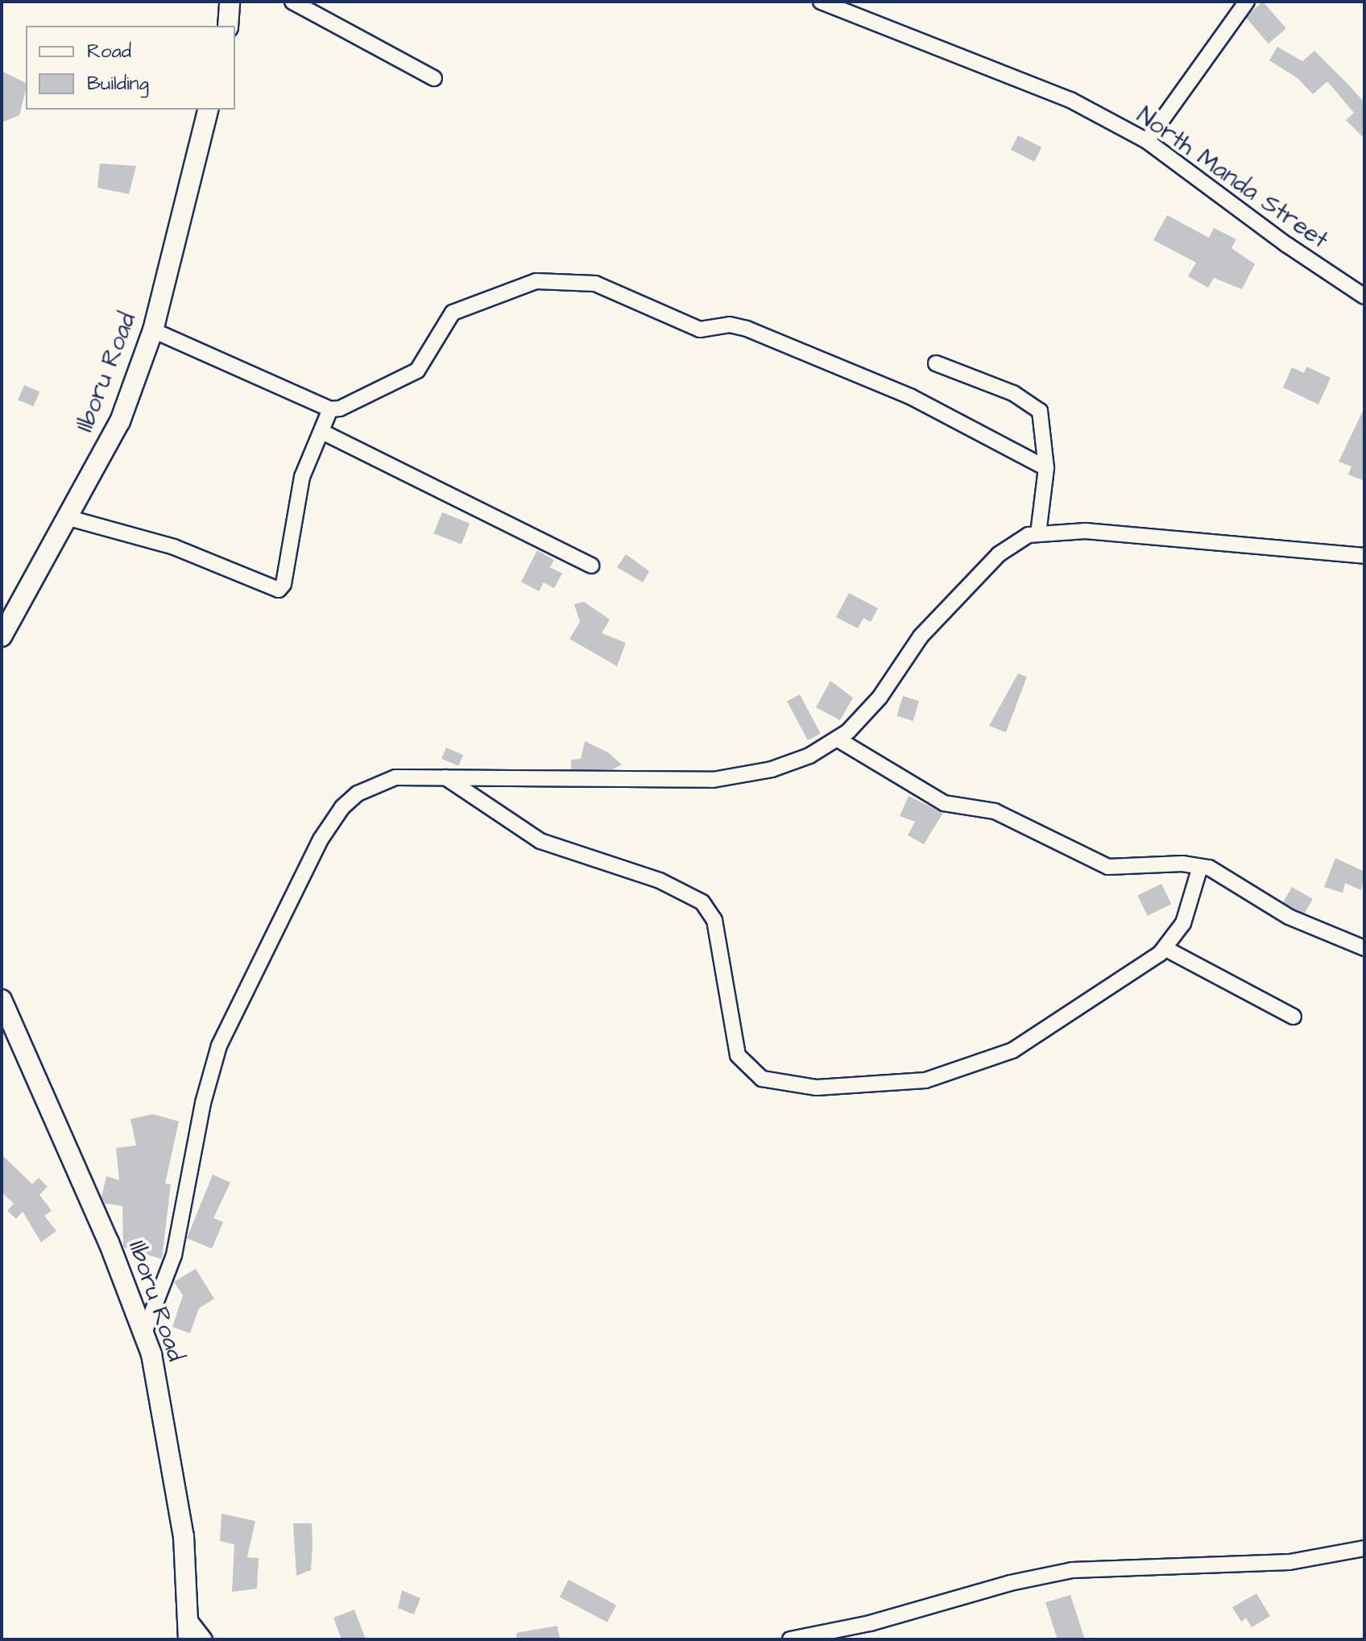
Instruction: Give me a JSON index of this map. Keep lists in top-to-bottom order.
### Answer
{
  "streets": {
    "street": ["North Manda Street", "Ilboru Road"]
  },
  "legend": ["Road", "Building"]
}
